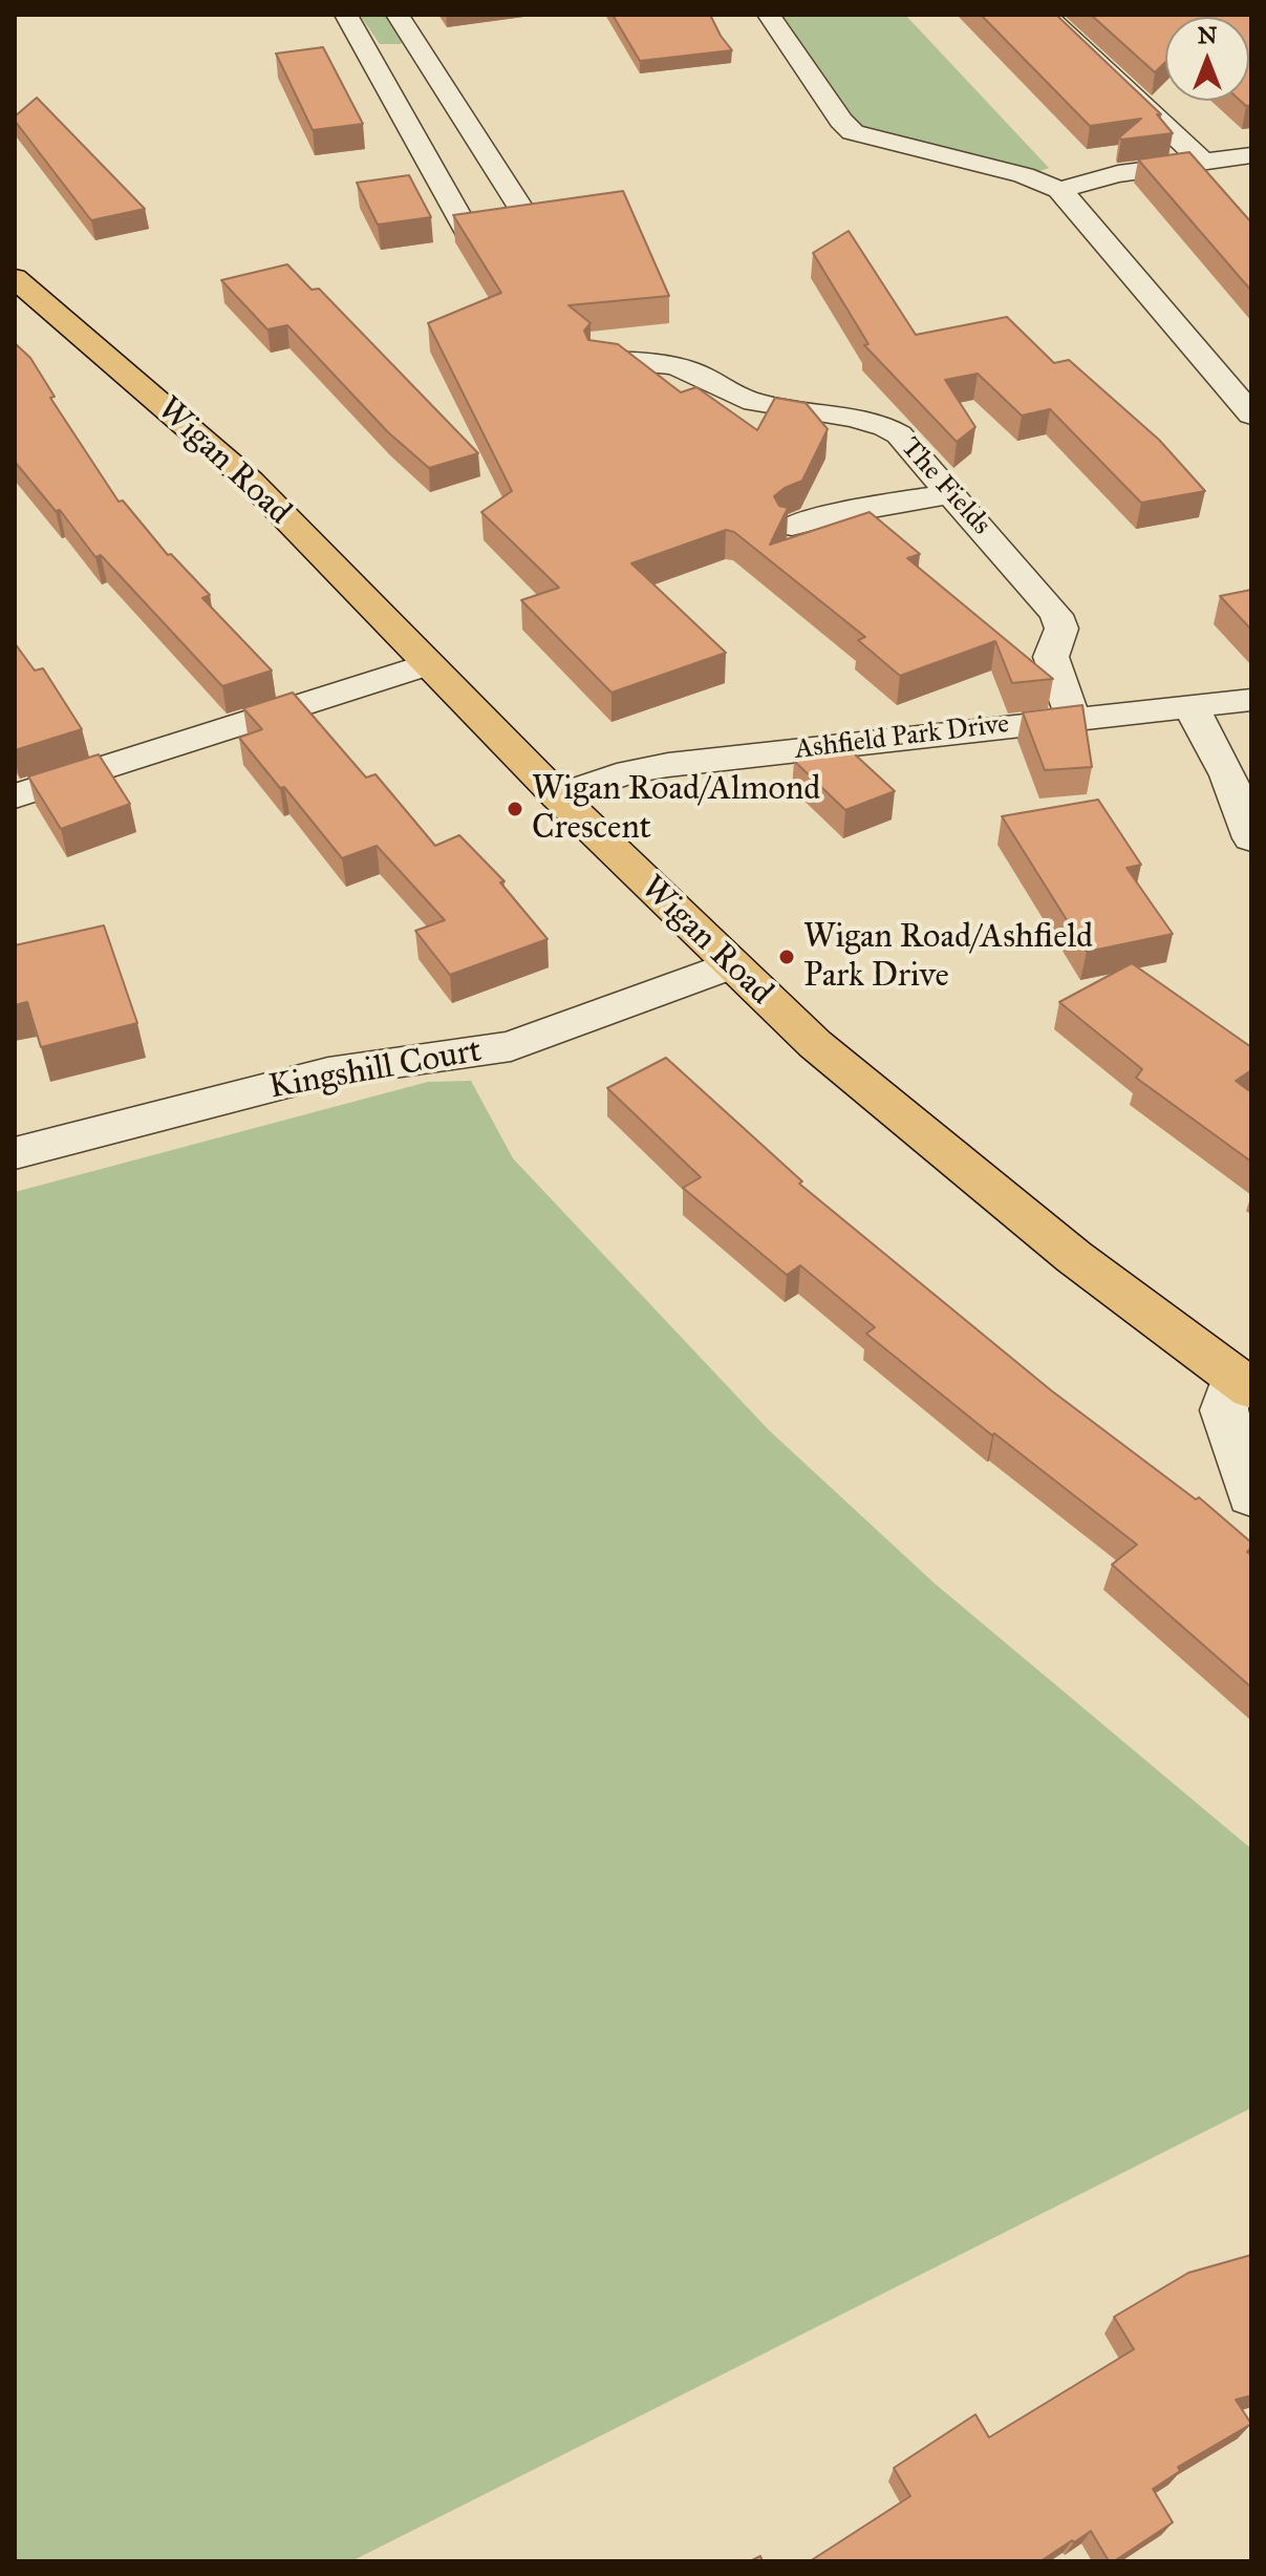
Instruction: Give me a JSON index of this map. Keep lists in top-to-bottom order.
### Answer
{
  "streets": {
    "highway": ["Wigan Road"],
    "street": ["The Fields", "Ashfield Park Drive", "Kingshill Court"]
  },
  "crossings": [
    ["Wigan Road", "Ashfield Park Drive"],
    ["Wigan Road", "Kingshill Court"],
    ["The Fields", "Ashfield Park Drive"]
  ],
  "places": ["Wigan Road/Almond Crescent", "Wigan Road/Ashfield Park Drive"],
  "north": "top"
}
